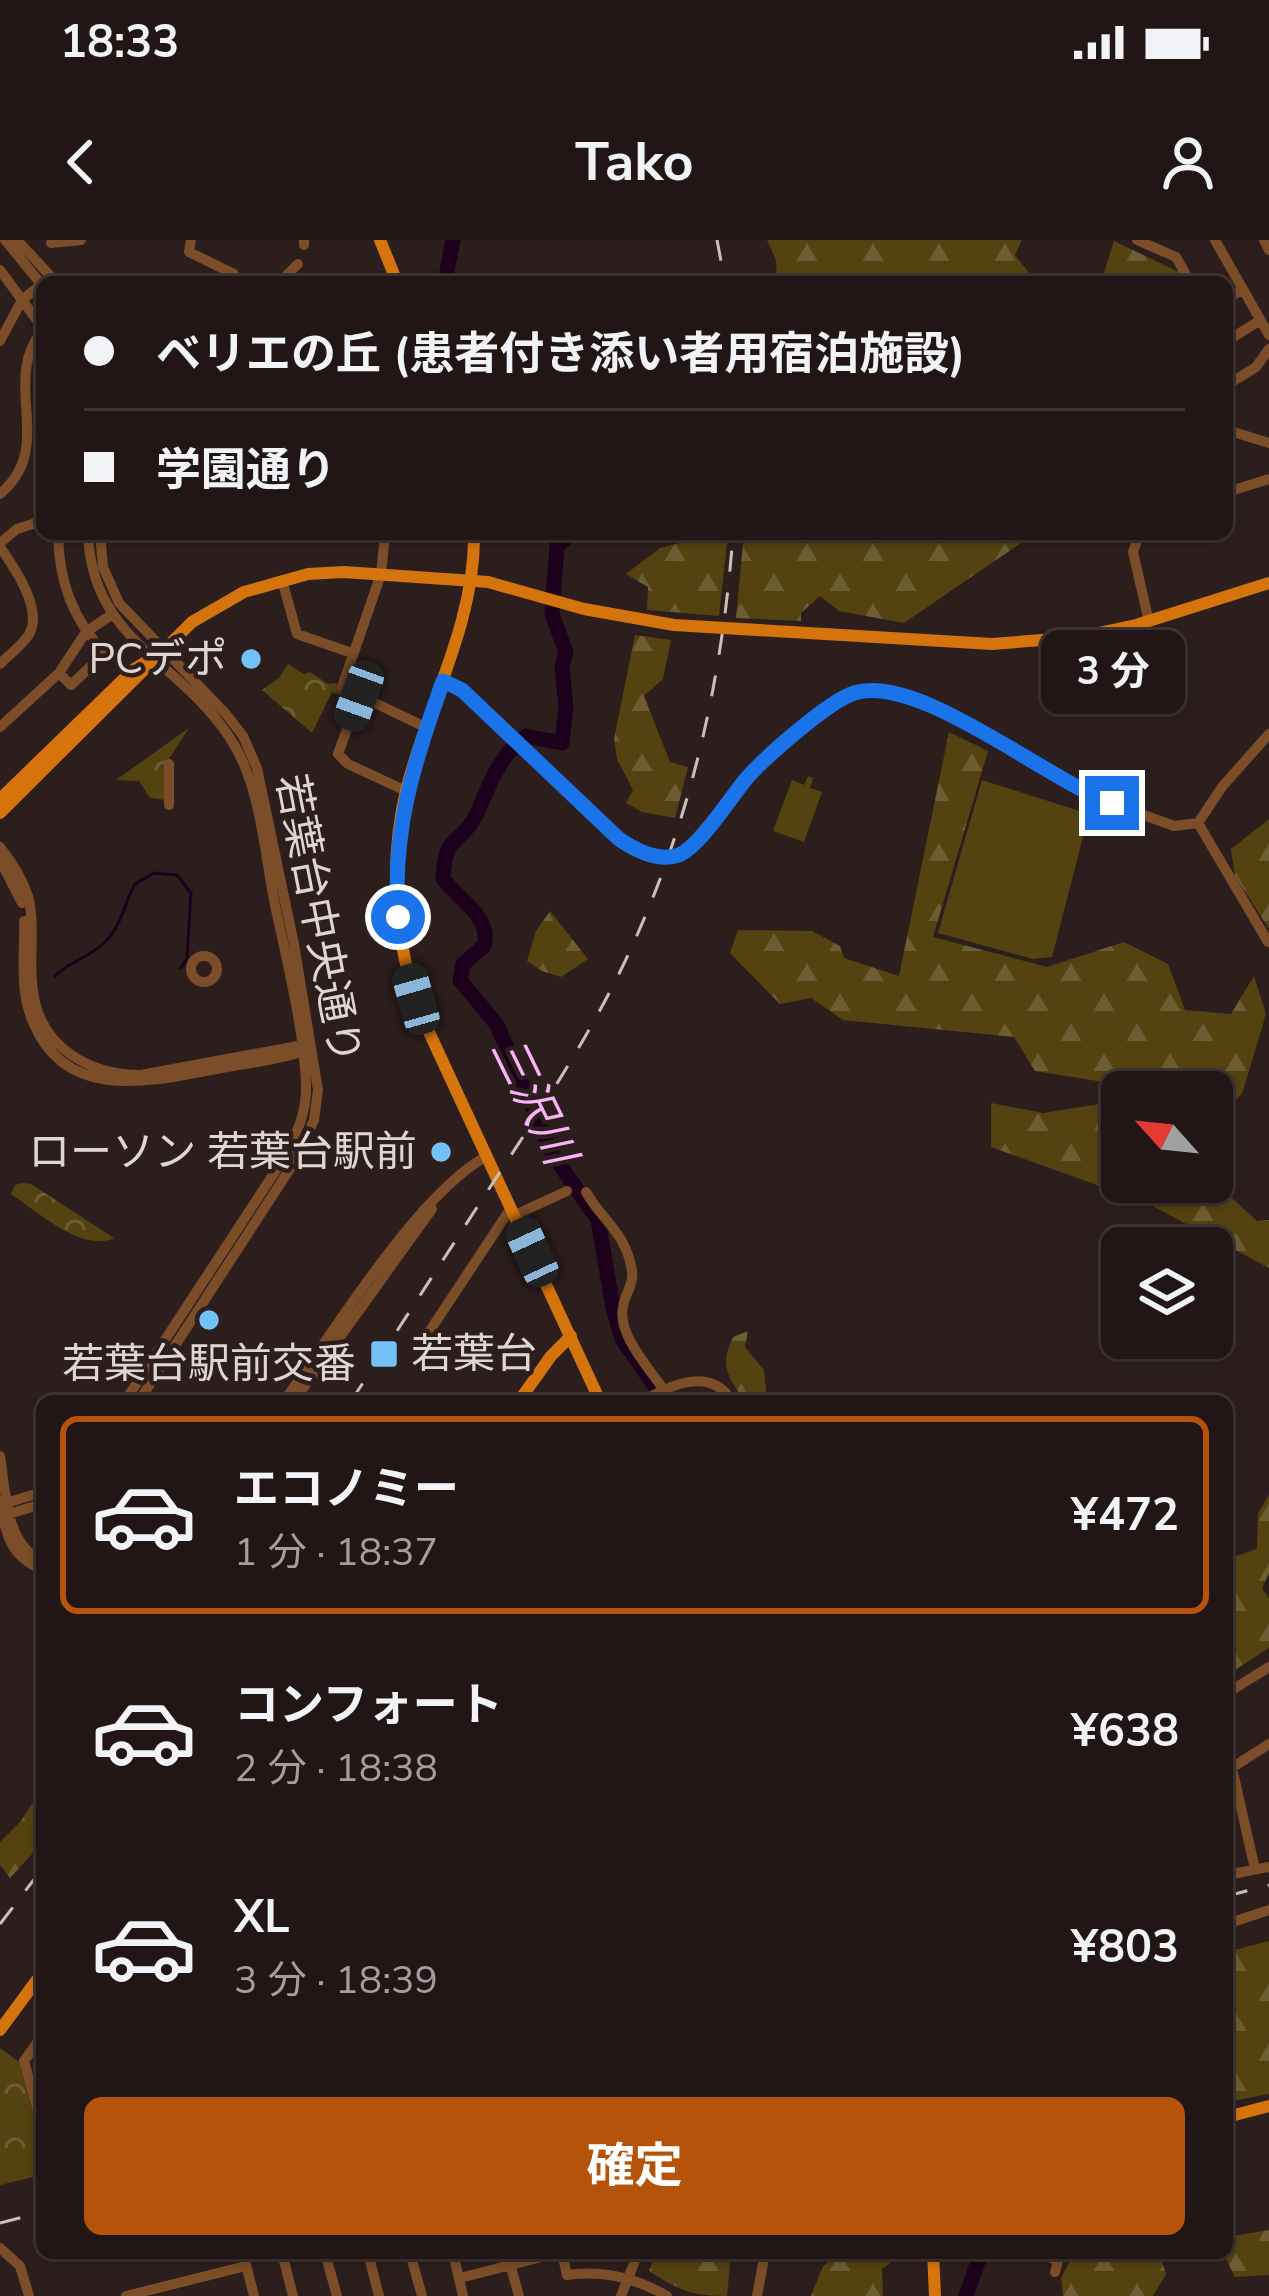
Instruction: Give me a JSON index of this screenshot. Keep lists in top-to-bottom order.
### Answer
{
  "streets": {
    "street": ["若葉台中央通り"]
  },
  "water": ["三沢川"],
  "places": {
    "other": ["PCデポ", "ローソン 若葉台駅前", "若葉台駅前交番"],
    "transit": ["若葉台"]
  },
  "north": "top left",
  "page": {
    "status": "18:33",
    "header": "Tako",
    "banner": ["ベリエの丘 (患者付き添い者用宿泊施設)", "学園通り"],
    "bubble": "3 分",
    "list": [
      {
        "name": "エコノミー",
        "note": "1 分 · 18:37",
        "value": "¥472"
      },
      {
        "name": "コンフォート",
        "note": "2 分 · 18:38",
        "value": "¥638"
      },
      {
        "name": "XL",
        "note": "3 分 · 18:39",
        "value": "¥803"
      }
    ],
    "buttons": "確定"
  }
}
